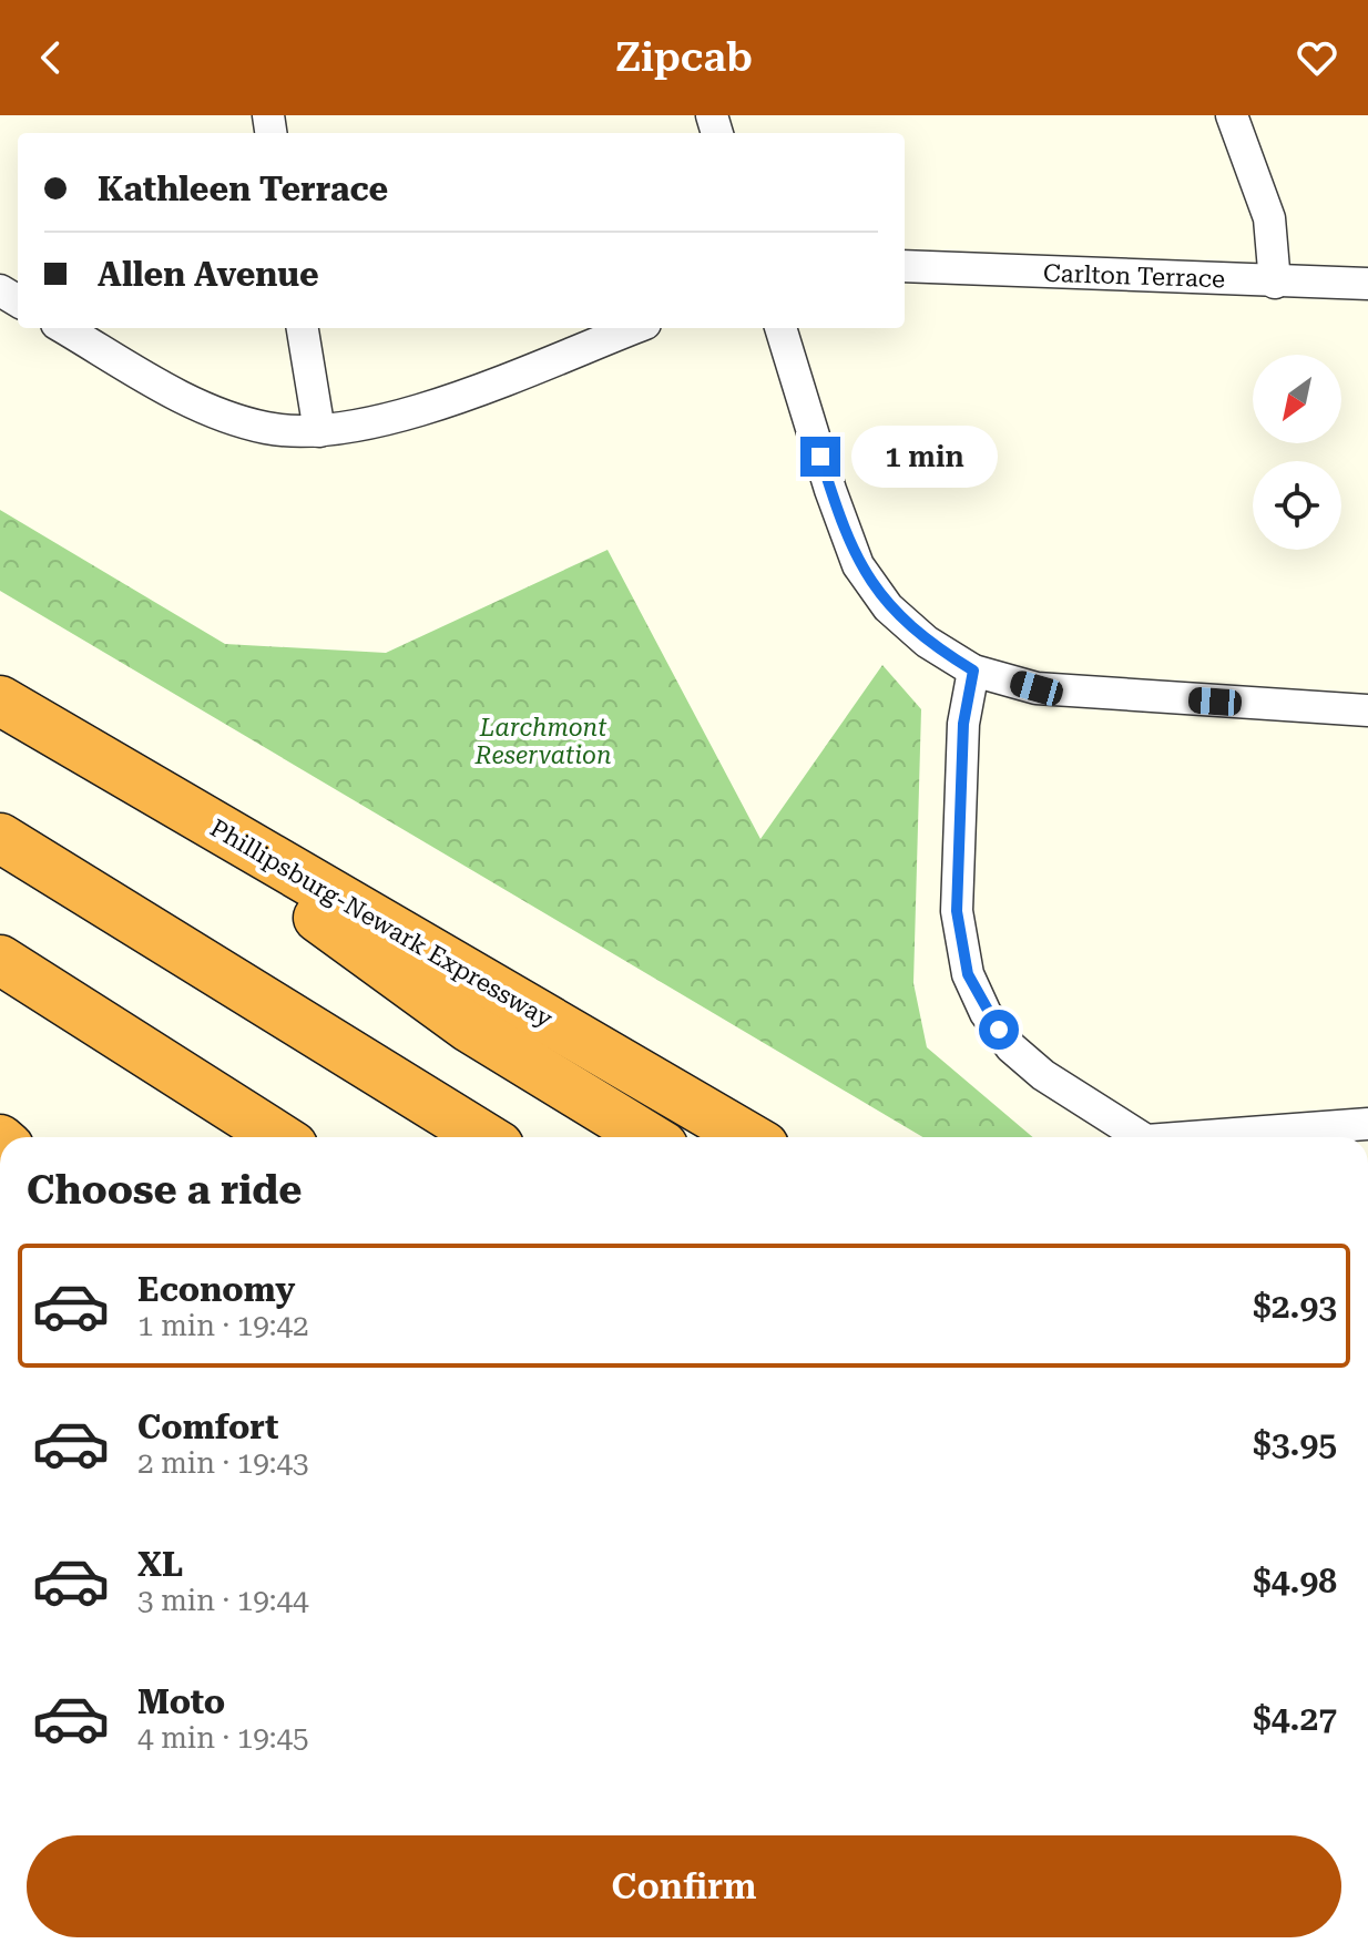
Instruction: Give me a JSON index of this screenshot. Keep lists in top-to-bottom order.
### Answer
{
  "streets": {
    "highway": ["Phillipsburg-Newark Expressway"],
    "street": ["Carlton Terrace"]
  },
  "parks": ["Larchmont Reservation"],
  "north": "bottom left",
  "page": {
    "header": "Zipcab",
    "banner": ["Kathleen Terrace", "Allen Avenue"],
    "bubble": "1 min",
    "heading": "Choose a ride",
    "list": [
      {
        "name": "Economy",
        "note": "1 min · 19:42",
        "value": "$2.93"
      },
      {
        "name": "Comfort",
        "note": "2 min · 19:43",
        "value": "$3.95"
      },
      {
        "name": "XL",
        "note": "3 min · 19:44",
        "value": "$4.98"
      },
      {
        "name": "Moto",
        "note": "4 min · 19:45",
        "value": "$4.27"
      }
    ],
    "buttons": "Confirm"
  }
}
